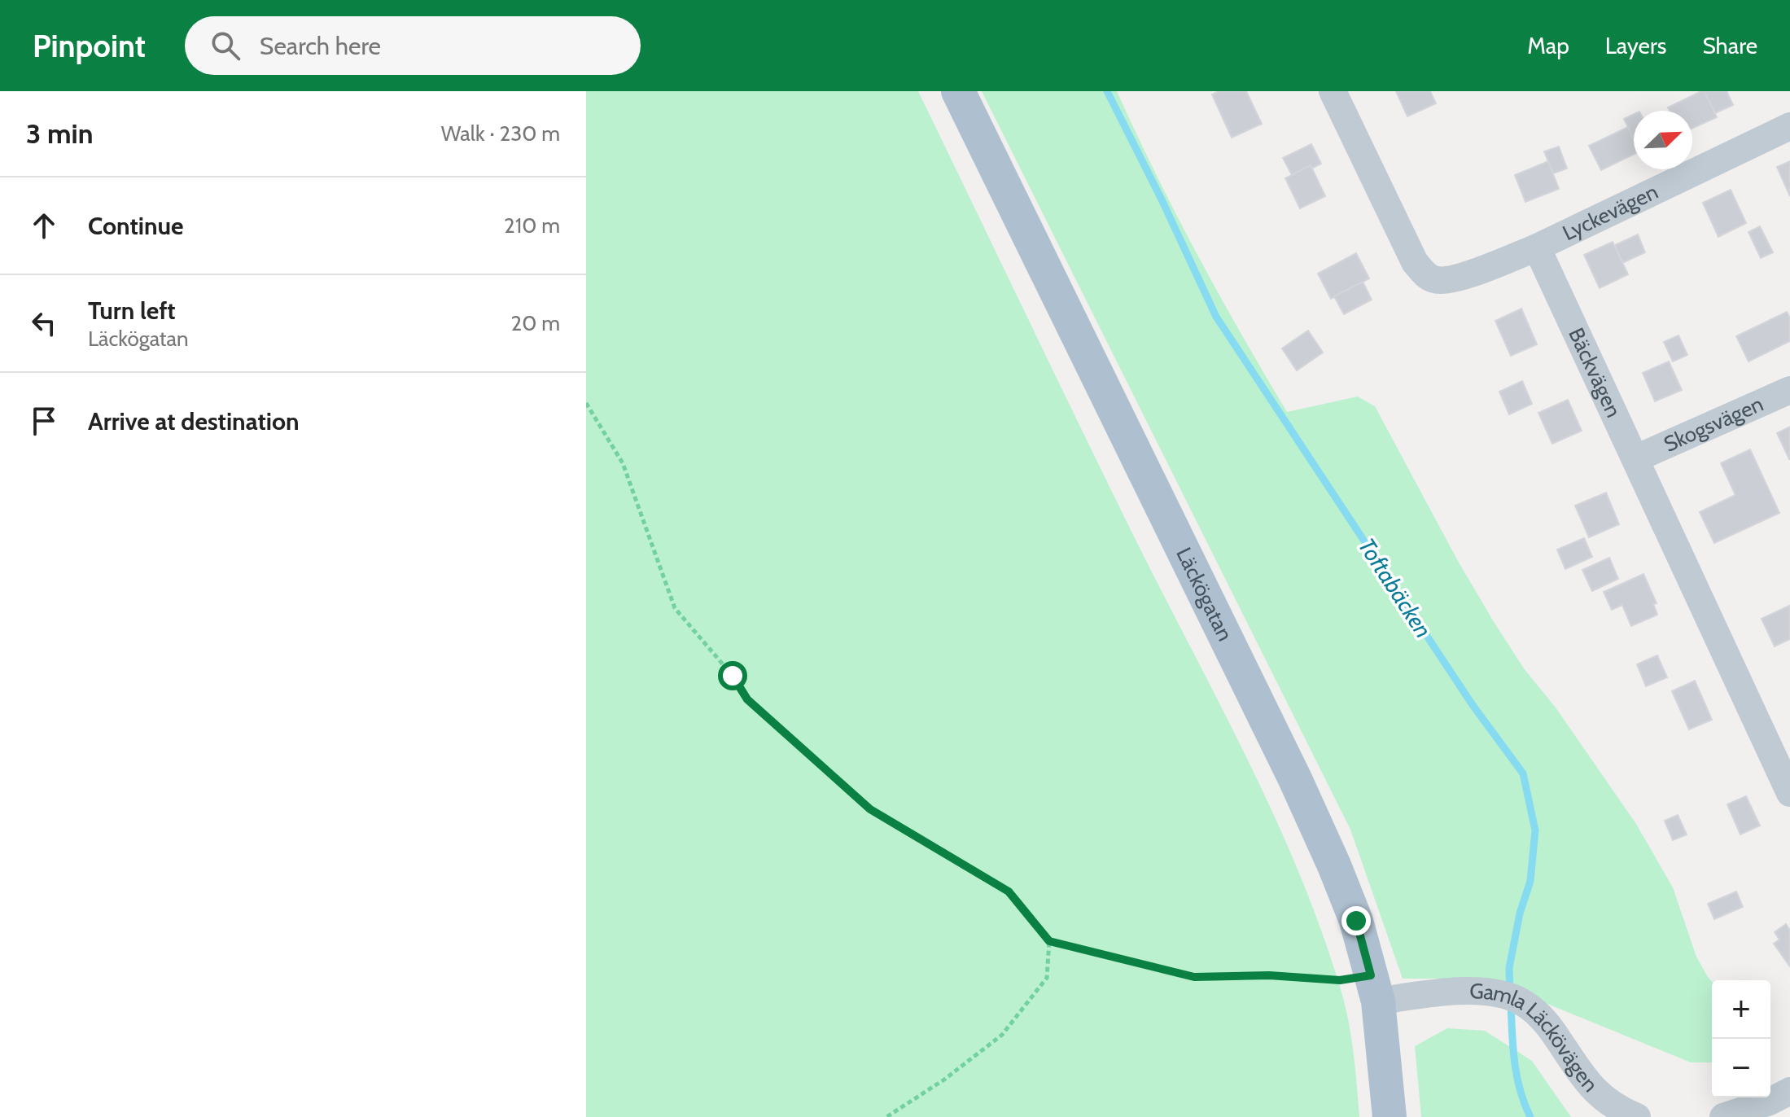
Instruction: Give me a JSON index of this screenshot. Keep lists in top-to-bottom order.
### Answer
{
  "streets": {
    "main road": ["Läckögatan"],
    "street": [
      "Lyckevägen",
      "Bäckvägen",
      "Skogsvägen",
      "Gamla Läckövägen"
    ]
  },
  "crossings": [
    ["Lyckevägen", "Bäckvägen"],
    ["Bäckvägen", "Skogsvägen"],
    ["Läckögatan", "Gamla Läckövägen"]
  ],
  "water": ["Toftabäcken"],
  "north": "top right",
  "page": {
    "header": "Pinpoint",
    "search": "Search here",
    "nav": ["Map", "Layers", "Share"],
    "heading": ["3 min", "Walk · 230 m"],
    "list": [
      ["Continue", "210 m"],
      ["Turn left", "Läckögatan", "20 m"],
      "Arrive at destination"
    ],
    "map_buttons": ["+", "−"]
  }
}
